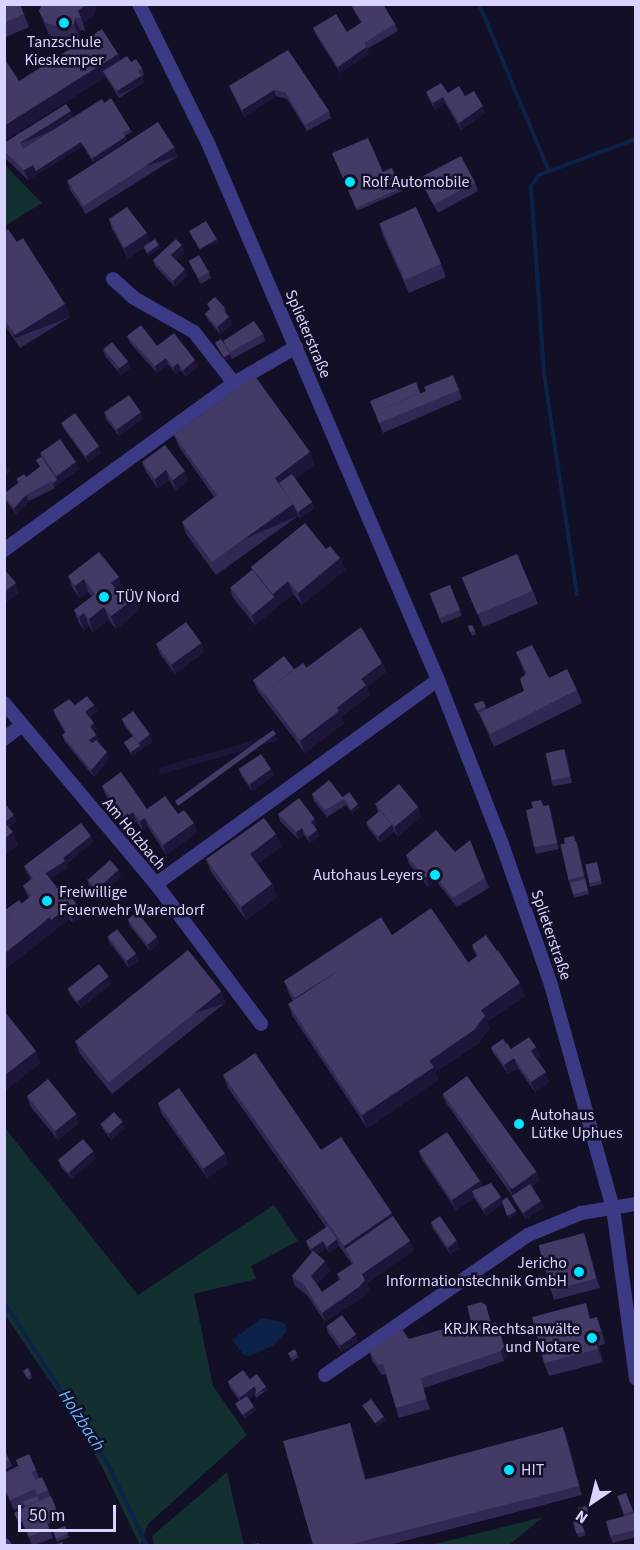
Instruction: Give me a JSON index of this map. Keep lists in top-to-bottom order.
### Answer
{
  "streets": {
    "street": ["Splieterstraße", "Am Holzbach"]
  },
  "water": ["Holzbach"],
  "places": [
    "Tanzschule Kieskemper",
    "Rolf Automobile",
    "TÜV Nord",
    "Autohaus Leyers",
    "Freiwillige Feuerwehr Warendorf",
    "Autohaus Lütke Uphues",
    "Jericho Informationstechnik GmbH",
    "KRJK Rechtsanwälte und Notare",
    "HIT"
  ],
  "scale_bar": "50 m",
  "north": "bottom left"
}
